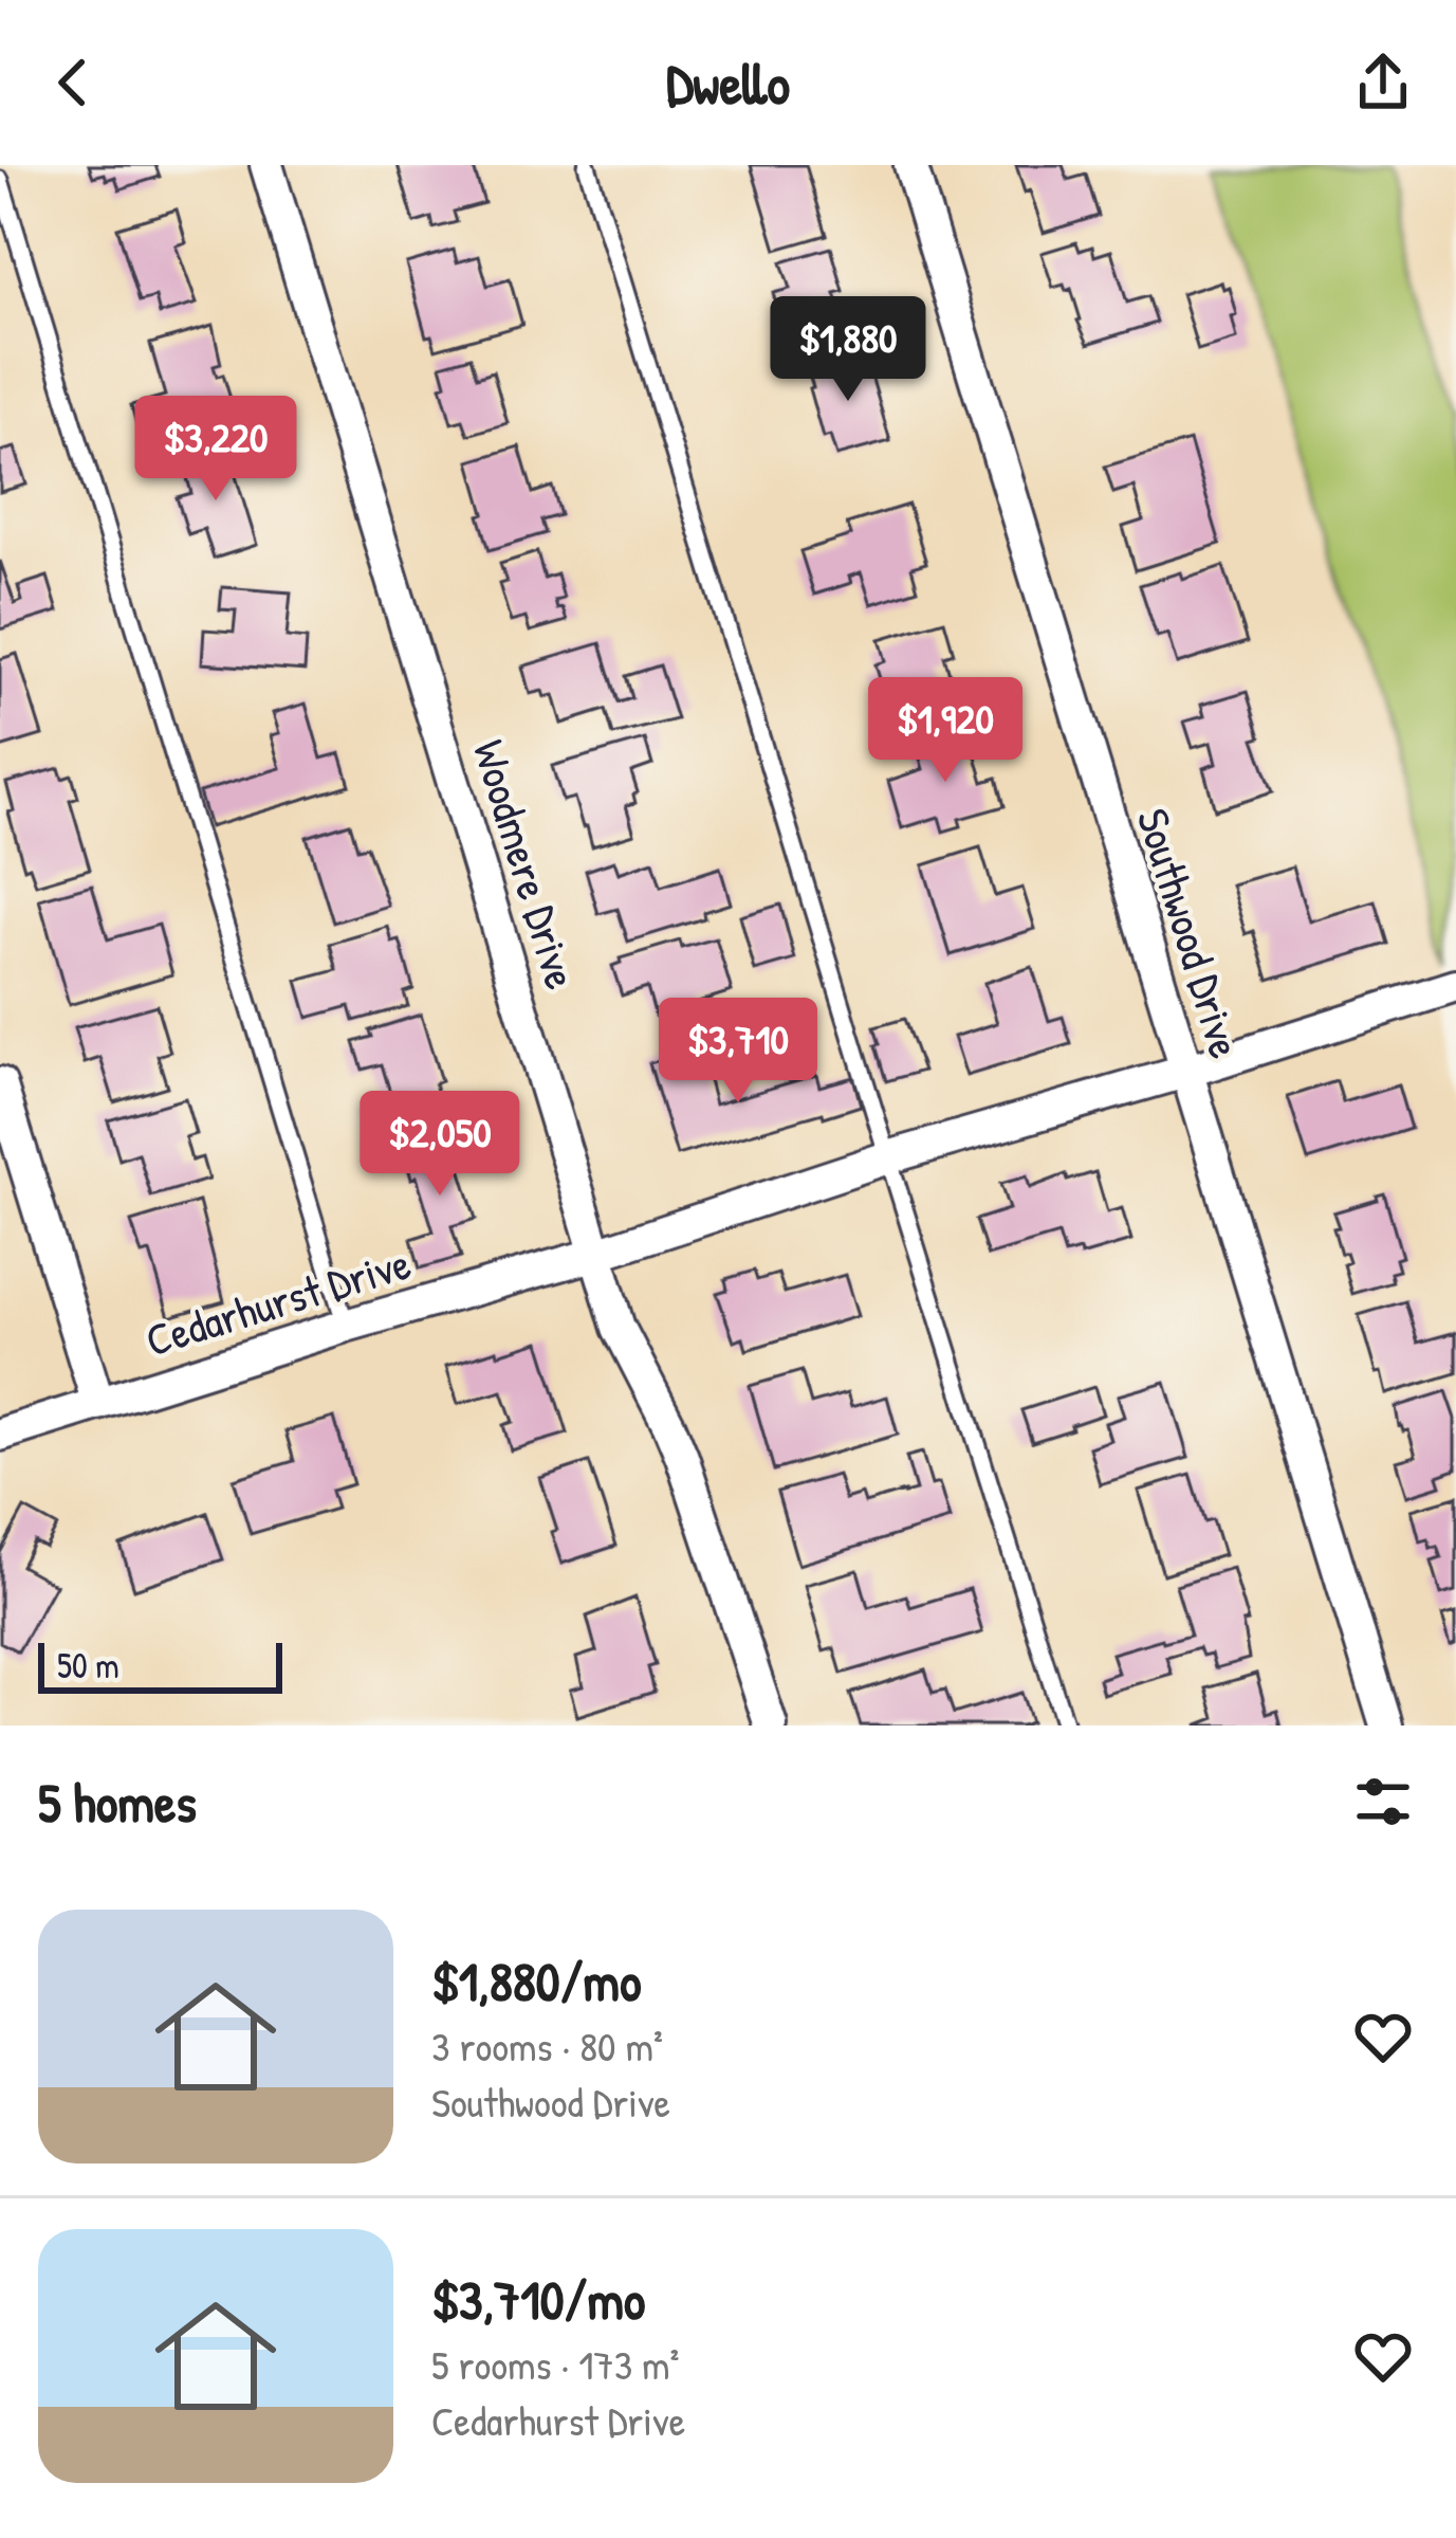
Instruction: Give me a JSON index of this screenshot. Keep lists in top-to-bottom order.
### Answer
{
  "streets": {
    "street": ["Woodmere Drive", "Southwood Drive", "Cedarhurst Drive"]
  },
  "crossings": [
    ["Woodmere Drive", "Cedarhurst Drive"],
    ["Southwood Drive", "Cedarhurst Drive"]
  ],
  "scale_bar": "50 m",
  "page": {
    "header": "Dwello",
    "price": [
      "$1,880",
      "$3,220",
      "$1,920",
      "$3,710",
      "$2,050"
    ],
    "scale": "50 m",
    "heading": "5 homes",
    "list": [
      {
        "name": "$1,880/mo",
        "note": "3 rooms · 80 m² · Southwood Drive"
      },
      {
        "name": "$3,710/mo",
        "note": "5 rooms · 173 m² · Cedarhurst Drive"
      }
    ]
  }
}
